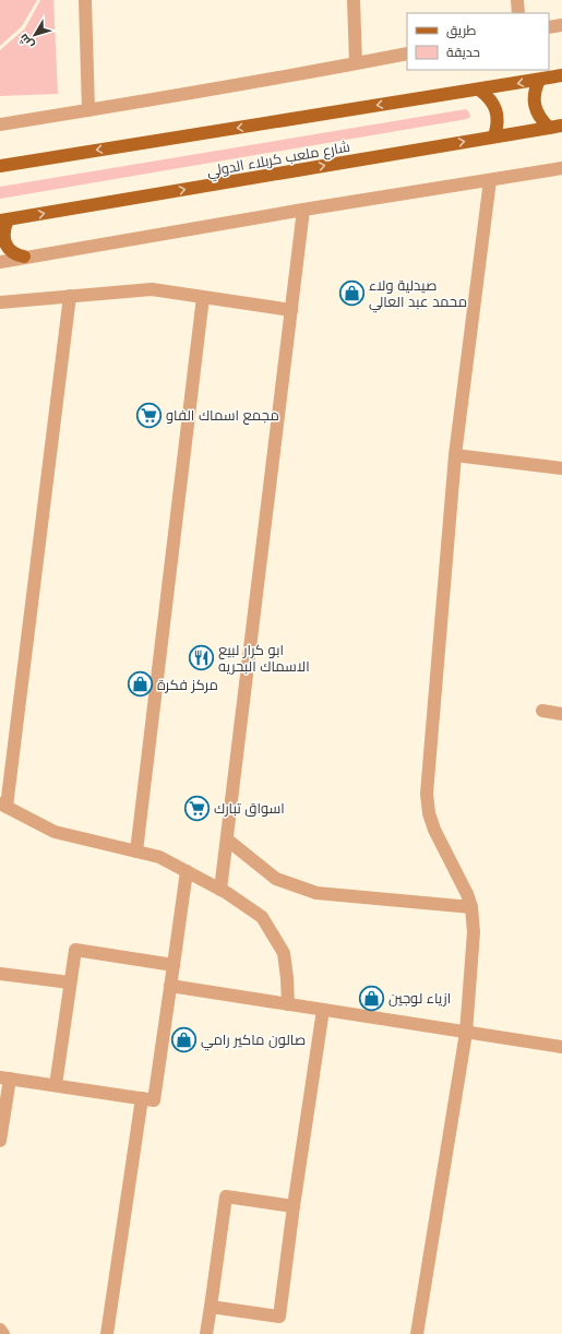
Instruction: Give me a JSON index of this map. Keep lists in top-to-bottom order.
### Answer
{
  "streets": {
    "main road": ["شارع ملعب كربلاء الدولي"]
  },
  "places": {
    "shop": [
      "صيدلية ولاء محمد عبد العالي",
      "مركز فكرة",
      "ازياء لوجين",
      "صالون ماكير رامي"
    ],
    "supermarket": ["مجمع اسماك الفاو", "اسواق تبارك"],
    "restaurant": ["ابو كرار لبيع الاسماك البحريه"]
  },
  "legend": ["طريق", "حديقة"],
  "north": "bottom left"
}
